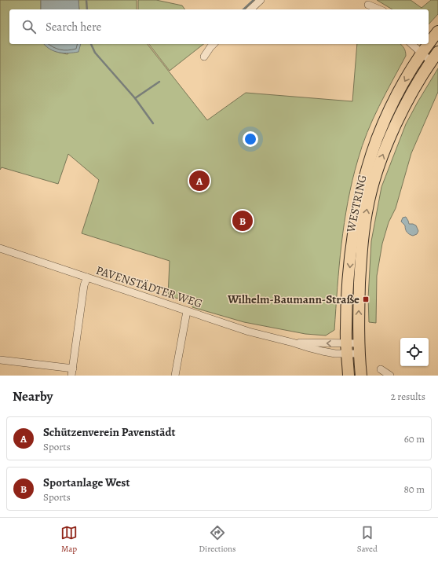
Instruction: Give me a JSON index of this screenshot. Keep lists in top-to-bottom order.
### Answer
{
  "streets": {
    "main road": ["WESTRING"],
    "street": ["PAVENSTÄDTER WEG"]
  },
  "crossings": [
    ["WESTRING", "PAVENSTÄDTER WEG"]
  ],
  "places": {
    "transit": ["Wilhelm-Baumann-Straße"]
  },
  "page": {
    "search": "Search here",
    "pins": ["A", "B"],
    "heading": ["Nearby", "2 results"],
    "list": [
      {
        "mark": "A",
        "name": "Schützenverein Pavenstädt",
        "note": "Sports",
        "value": "60 m"
      },
      {
        "mark": "B",
        "name": "Sportanlage West",
        "note": "Sports",
        "value": "80 m"
      }
    ],
    "nav": ["Map", "Directions", "Saved"]
  }
}
